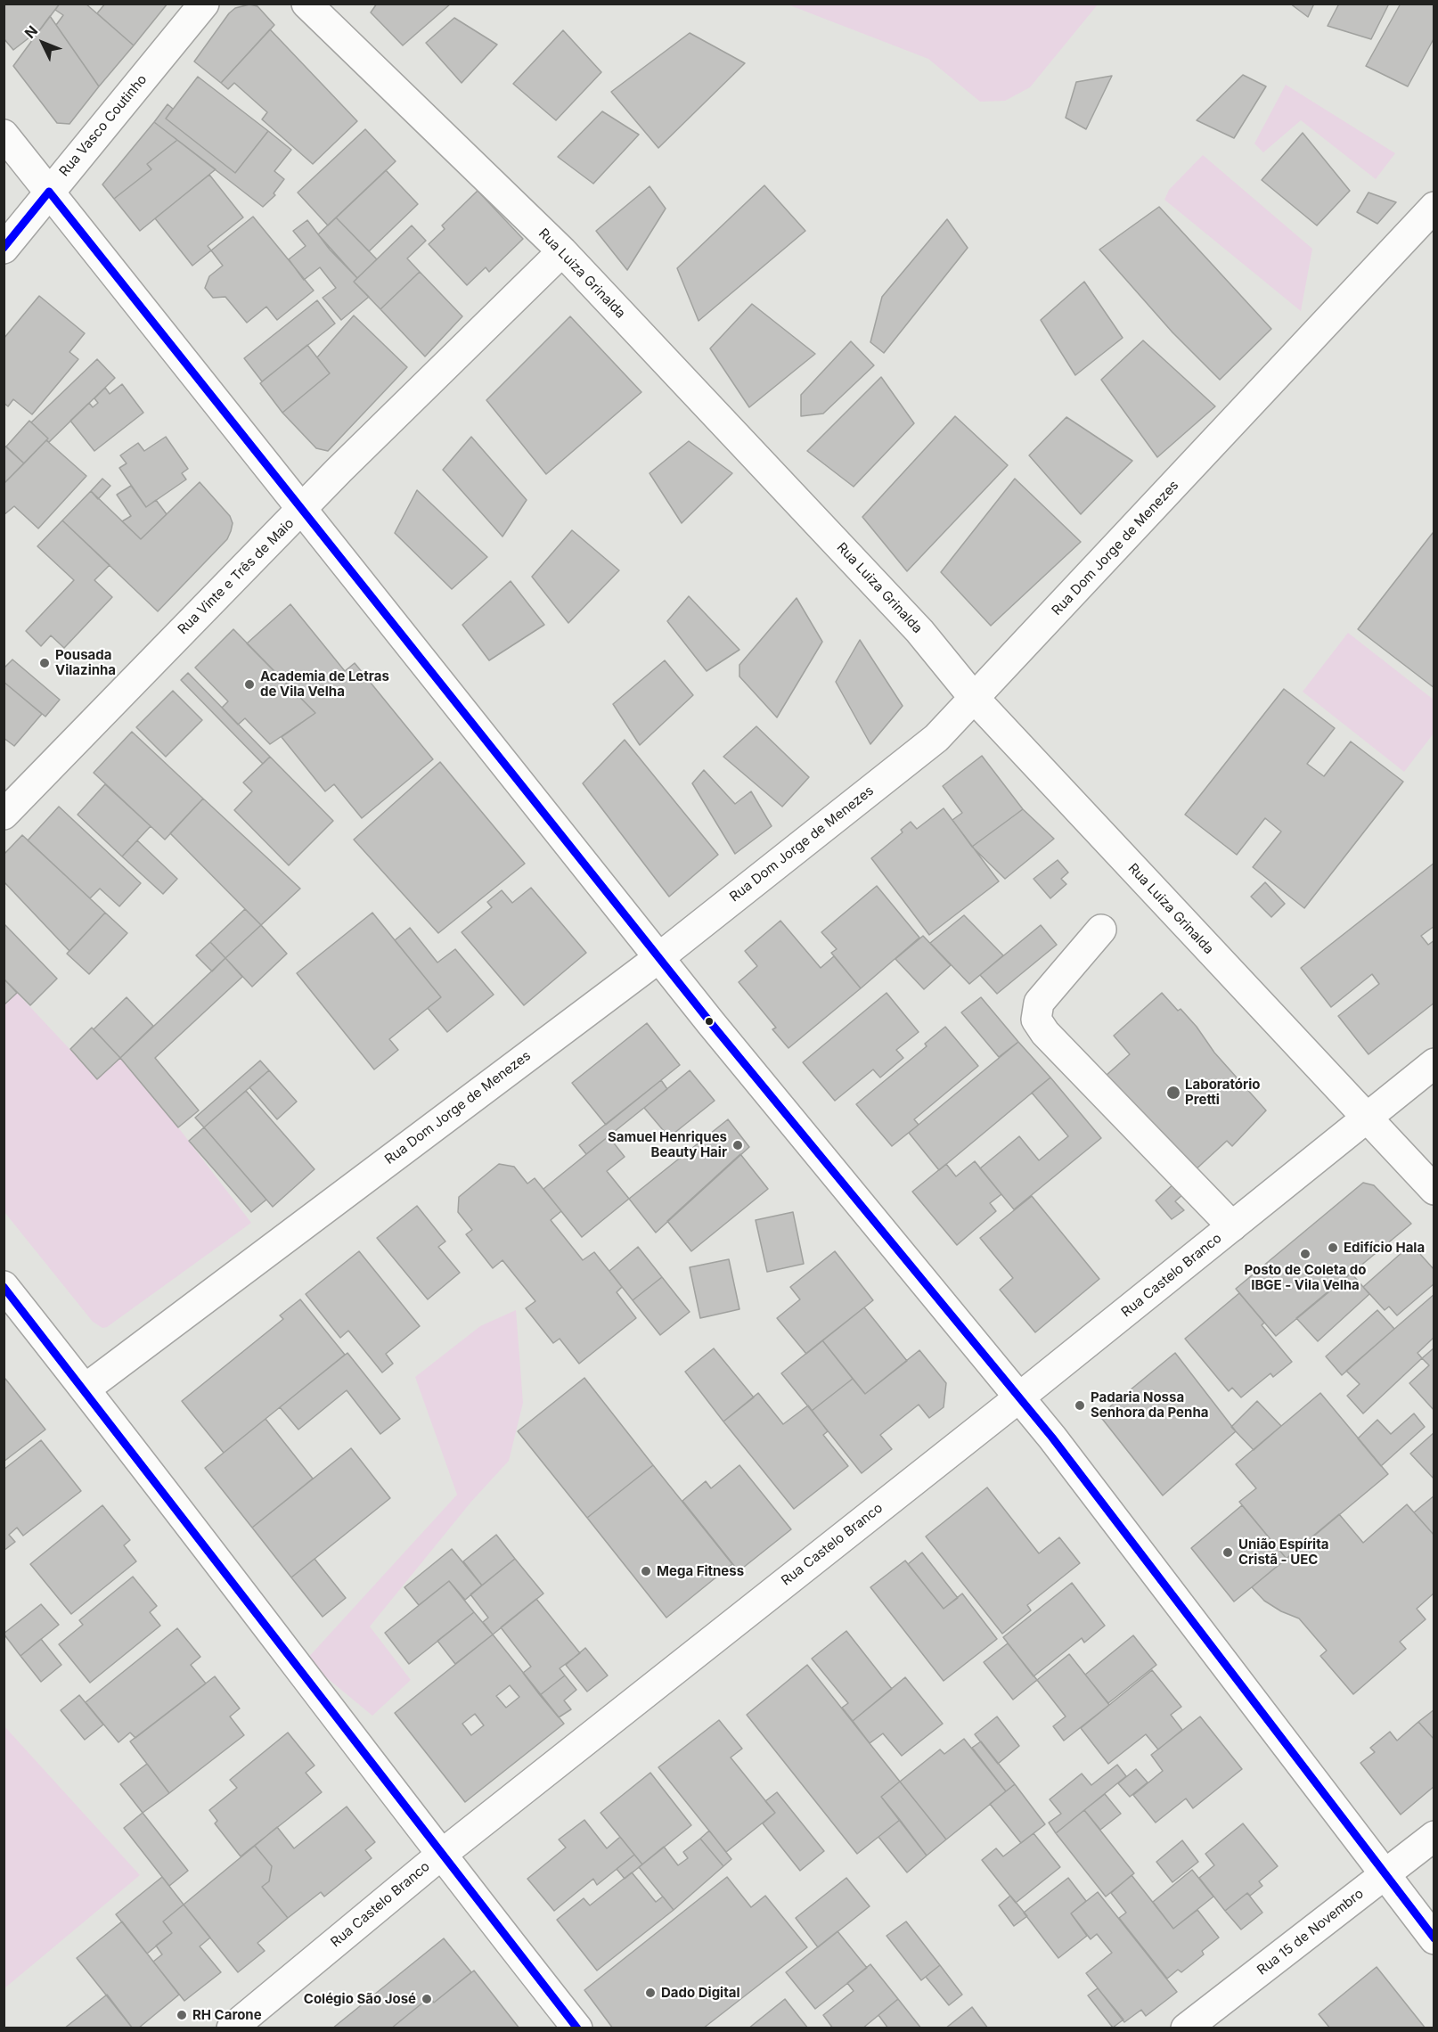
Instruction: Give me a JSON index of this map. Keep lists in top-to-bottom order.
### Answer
{
  "streets": {
    "street": [
      "Rua Vasco Coutinho",
      "Rua Luiza Grinalda",
      "Rua Dom Jorge de Menezes",
      "Rua Vinte e Três de Maio",
      "Rua Castelo Branco",
      "Rua 15 de Novembro"
    ]
  },
  "crossings": [
    ["Rua Luiza Grinalda", "Rua Dom Jorge de Menezes"],
    ["Rua Luiza Grinalda", "Rua Vinte e Três de Maio"],
    ["Rua Luiza Grinalda", "Rua Castelo Branco"]
  ],
  "places": [
    "Pousada Vilazinha",
    "Academia de Letras de Vila Velha",
    "Laboratório Pretti",
    "Samuel Henriques Beauty Hair",
    "Edifício Hala",
    "Posto de Coleta do IBGE - Vila Velha",
    "Padaria Nossa Senhora da Penha",
    "União Espírita Cristã - UEC",
    "Mega Fitness",
    "Dado Digital",
    "Colégio São José",
    "RH Carone"
  ],
  "north": "top left"
}
